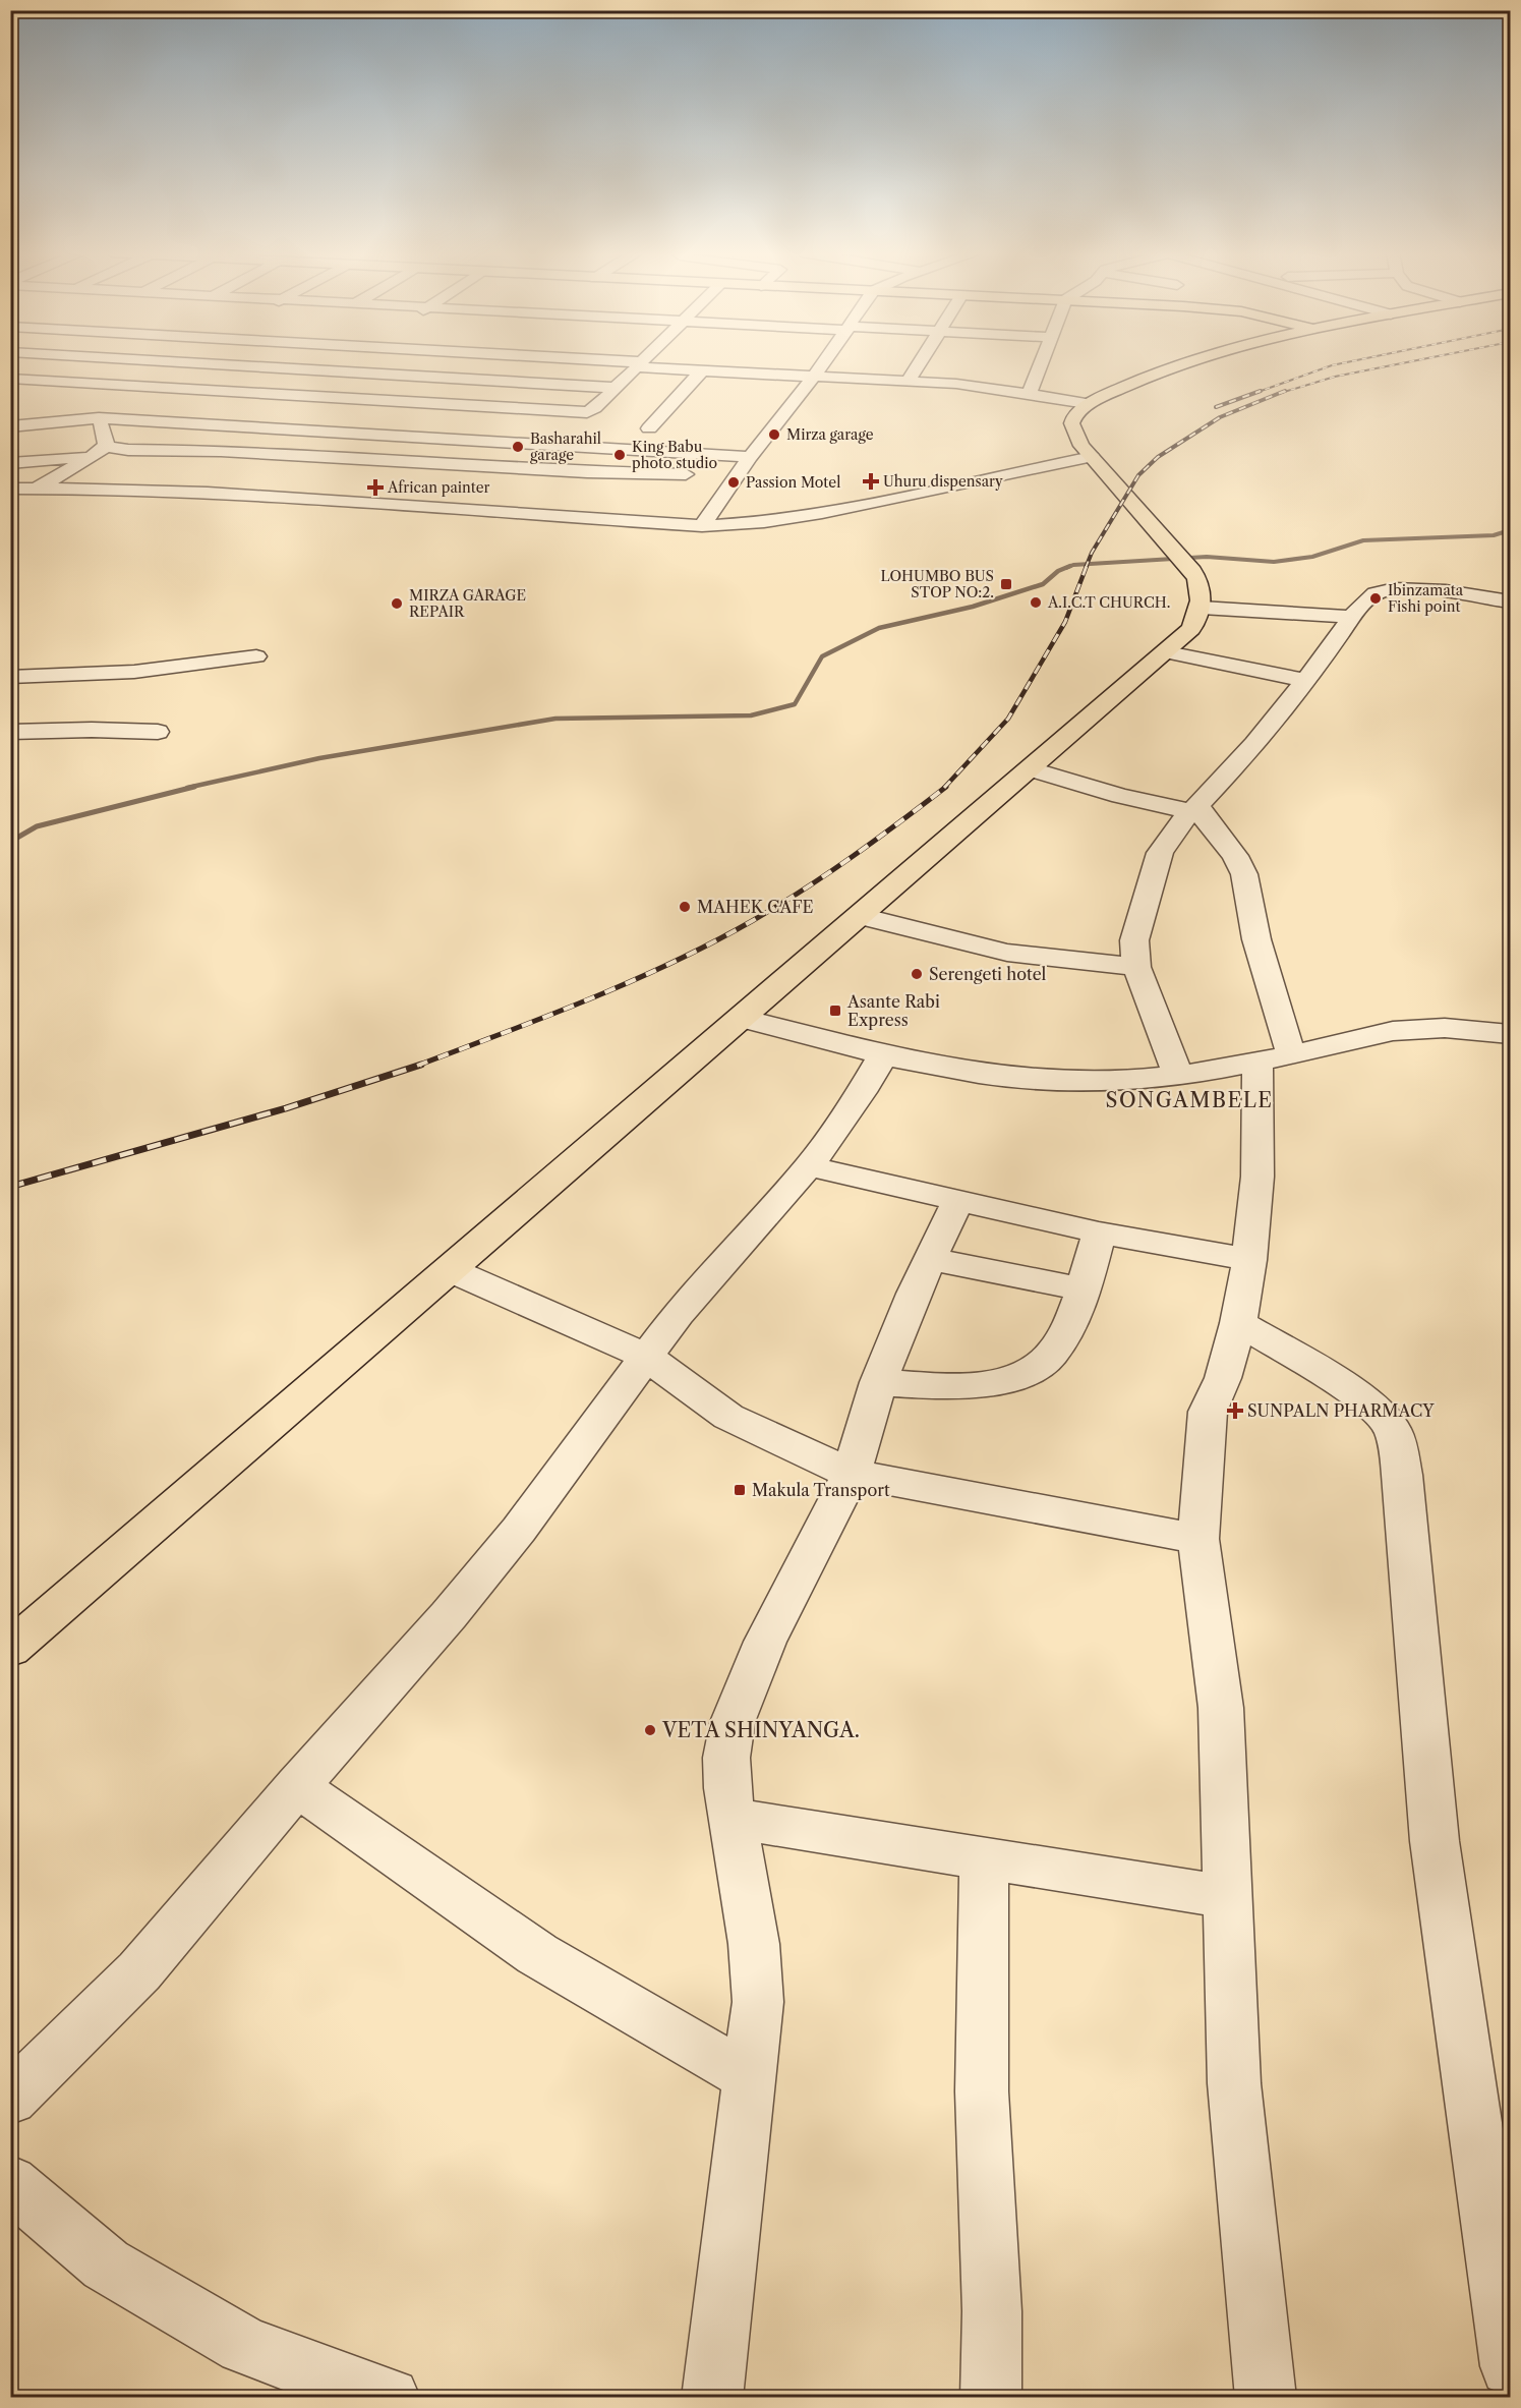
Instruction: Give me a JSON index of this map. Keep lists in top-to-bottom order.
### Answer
{
  "districts": ["SONGAMBELE"],
  "places": {
    "other": [
      "Mirza garage",
      "Basharahil garage",
      "King Babu photo studio",
      "Passion Motel",
      "Ibinzamata Fishi point",
      "A.I.C.T CHURCH.",
      "MIRZA GARAGE REPAIR",
      "MAHEK CAFE",
      "Serengeti hotel",
      "VETA SHINYANGA."
    ],
    "health": ["Uhuru dispensary", "African painter", "SUNPALN PHARMACY"],
    "transit": ["LOHUMBO BUS STOP NO:2.", "Asante Rabi Express", "Makula Transport"]
  }
}
